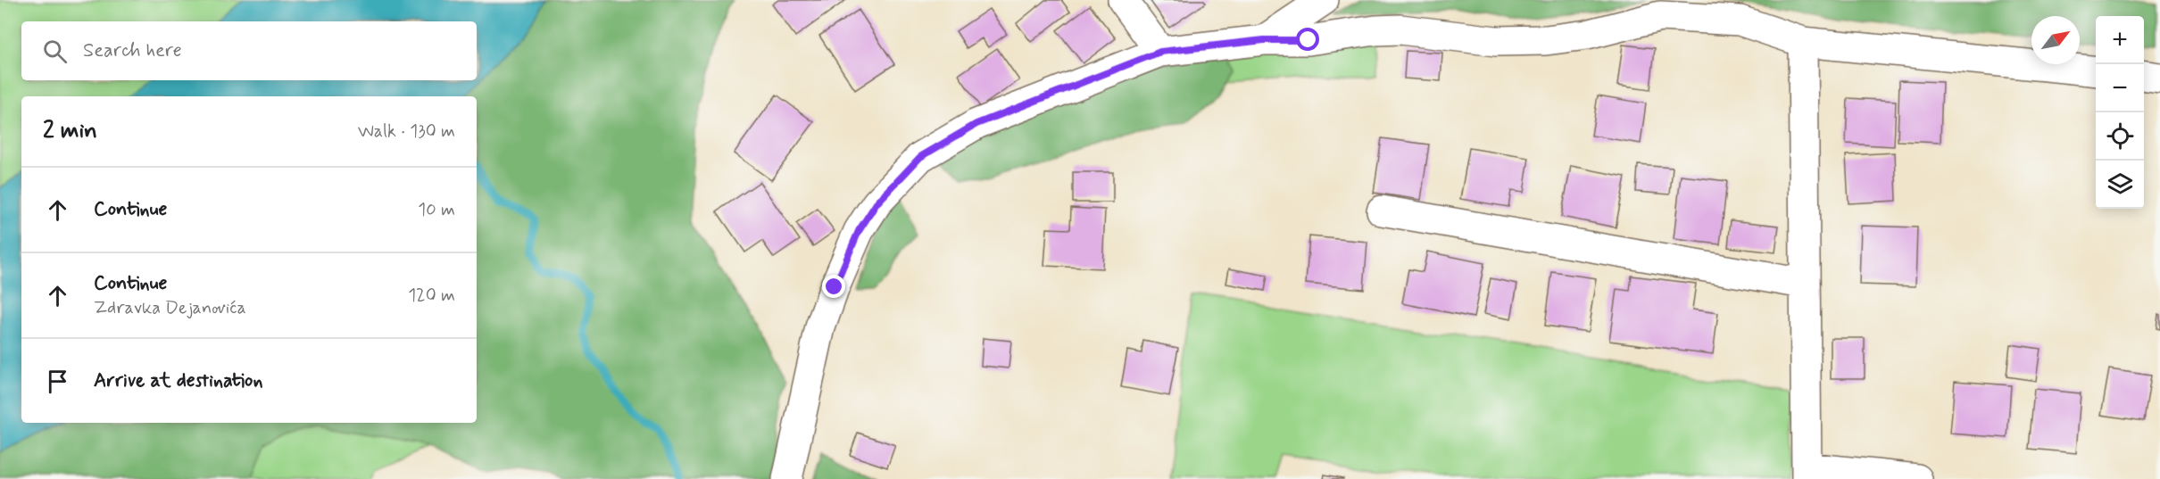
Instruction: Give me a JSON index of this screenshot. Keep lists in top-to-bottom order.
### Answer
{
  "north": "top right",
  "page": {
    "map_buttons": ["+", "−"],
    "search": "Search here",
    "heading": ["2 min", "Walk · 130 m"],
    "list": [
      ["Continue", "10 m"],
      ["Continue", "Zdravka Dejanovića", "120 m"],
      "Arrive at destination"
    ]
  }
}
